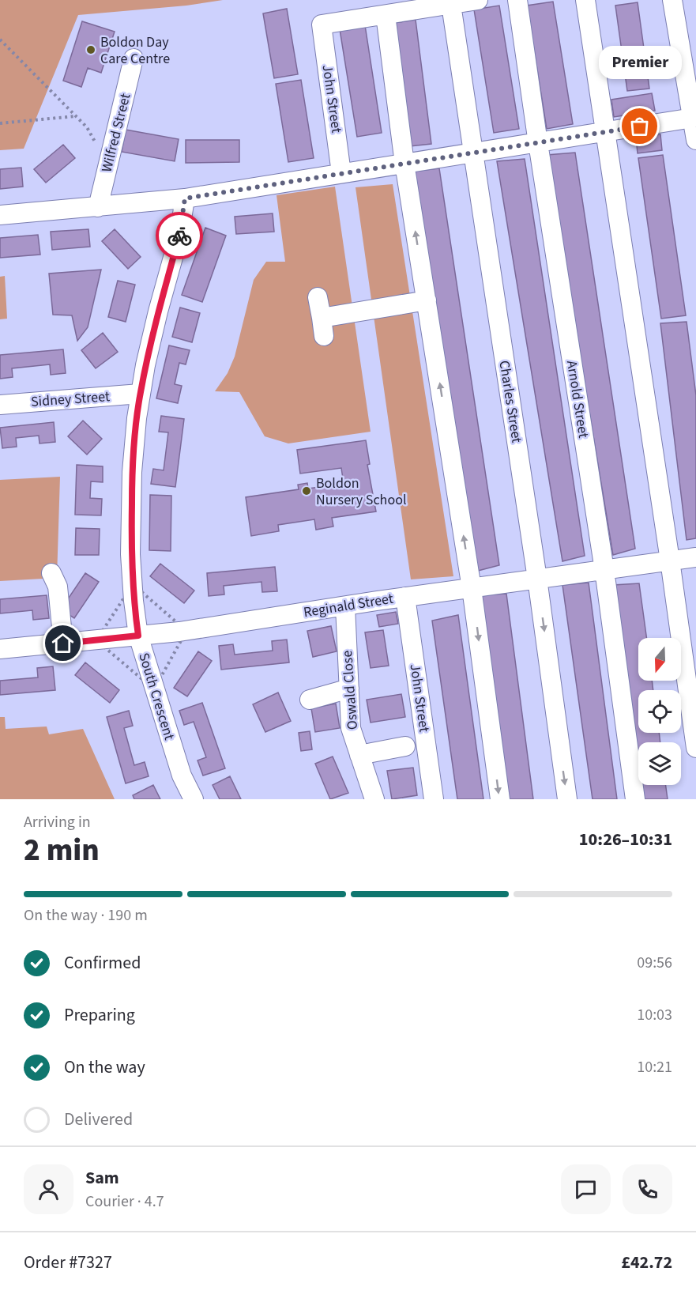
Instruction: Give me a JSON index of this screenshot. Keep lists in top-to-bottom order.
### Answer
{
  "streets": {
    "street": [
      "John Street",
      "Wilfred Street",
      "Sidney Street",
      "Arnold Street",
      "Charles Street",
      "Reginald Street",
      "Oswald Close",
      "South Crescent"
    ]
  },
  "crossings": [
    ["John Street", "Reginald Street"],
    ["Sidney Street", "South Crescent"],
    ["Arnold Street", "Reginald Street"],
    ["Charles Street", "Reginald Street"],
    ["Reginald Street", "Oswald Close"],
    ["Reginald Street", "South Crescent"]
  ],
  "places": ["Boldon Day Care Centre", "Premier", "Boldon Nursery School"],
  "north": "bottom",
  "page": {
    "bubble": "Premier",
    "heading": ["2 min", "Arriving in", "10:26–10:31"],
    "panel": [
      "Sam",
      "Courier · 4.7",
      "Order #7327",
      "£42.72"
    ],
    "bar": "On the way · 190 m",
    "list": [
      ["Confirmed", "09:56"],
      ["Preparing", "10:03"],
      ["On the way", "10:21"],
      "Delivered"
    ]
  }
}
